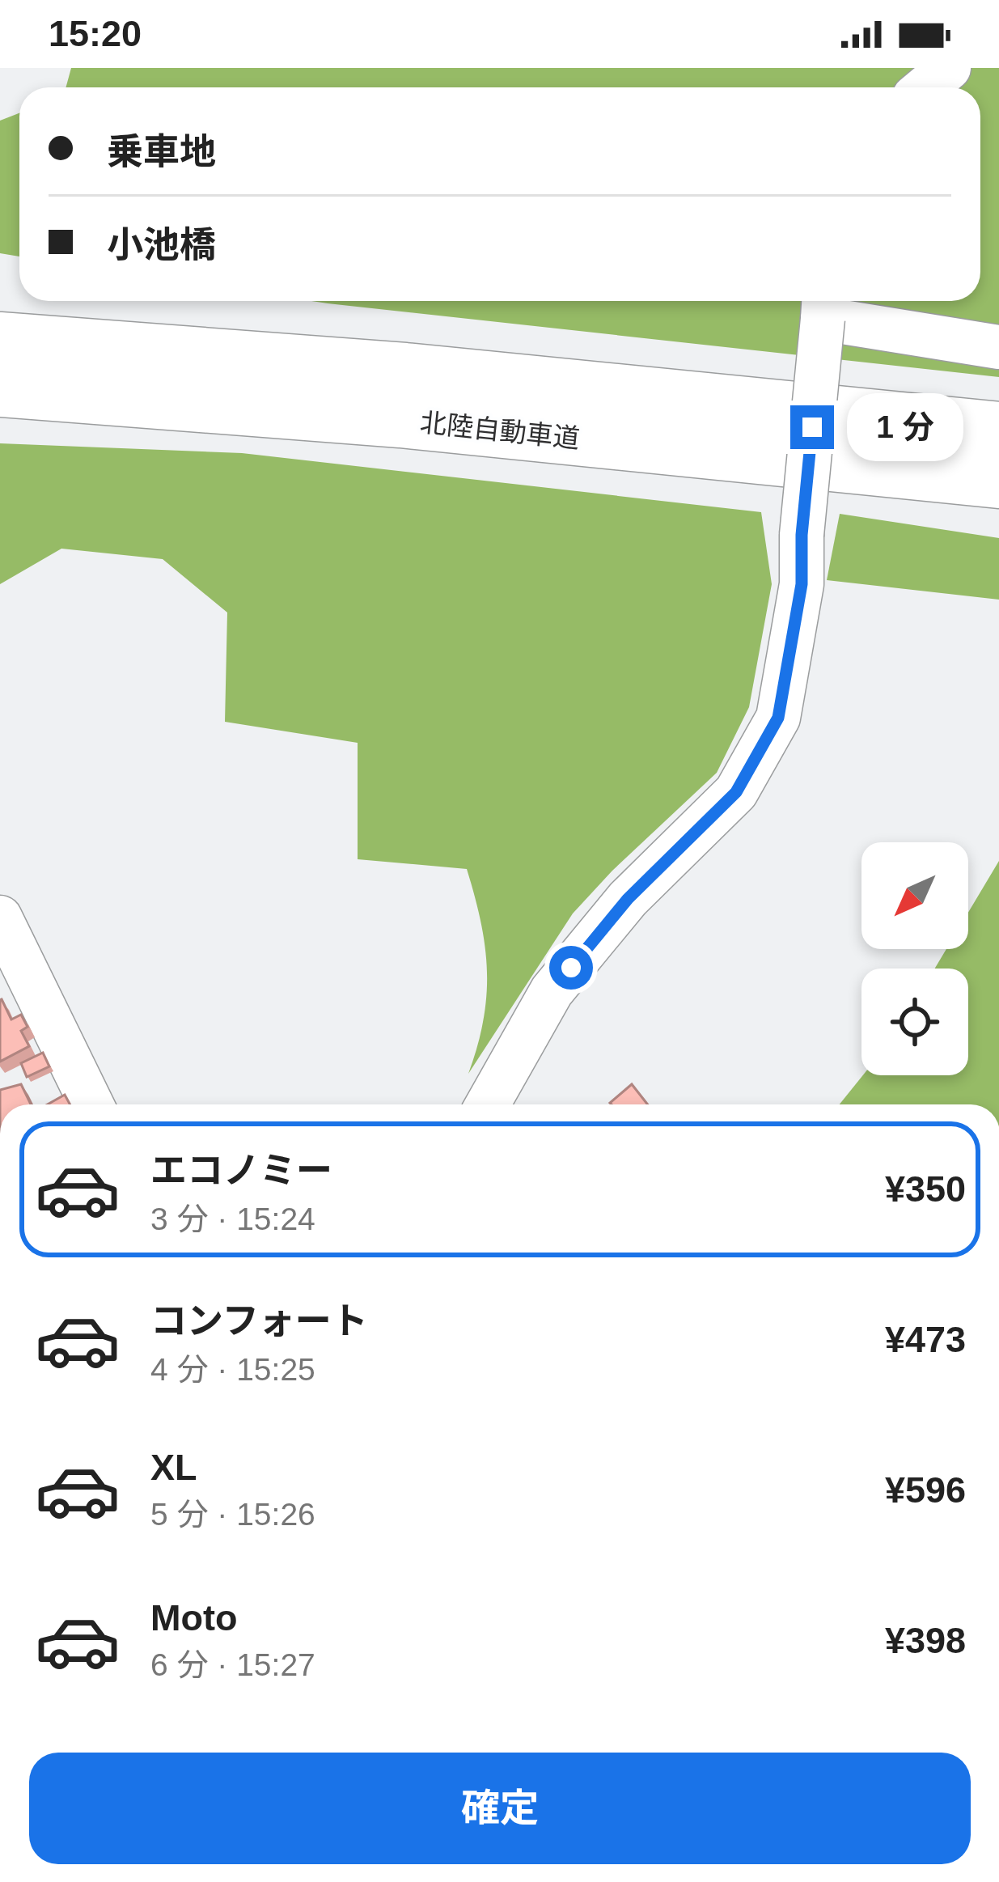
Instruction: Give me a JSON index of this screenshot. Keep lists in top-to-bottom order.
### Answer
{
  "streets": {
    "highway": ["北陸自動車道"]
  },
  "north": "bottom left",
  "page": {
    "status": "15:20",
    "banner": ["乗車地", "小池橋"],
    "bubble": "1 分",
    "list": [
      {
        "name": "エコノミー",
        "note": "3 分 · 15:24",
        "value": "¥350"
      },
      {
        "name": "コンフォート",
        "note": "4 分 · 15:25",
        "value": "¥473"
      },
      {
        "name": "XL",
        "note": "5 分 · 15:26",
        "value": "¥596"
      },
      {
        "name": "Moto",
        "note": "6 分 · 15:27",
        "value": "¥398"
      }
    ],
    "buttons": "確定"
  }
}
